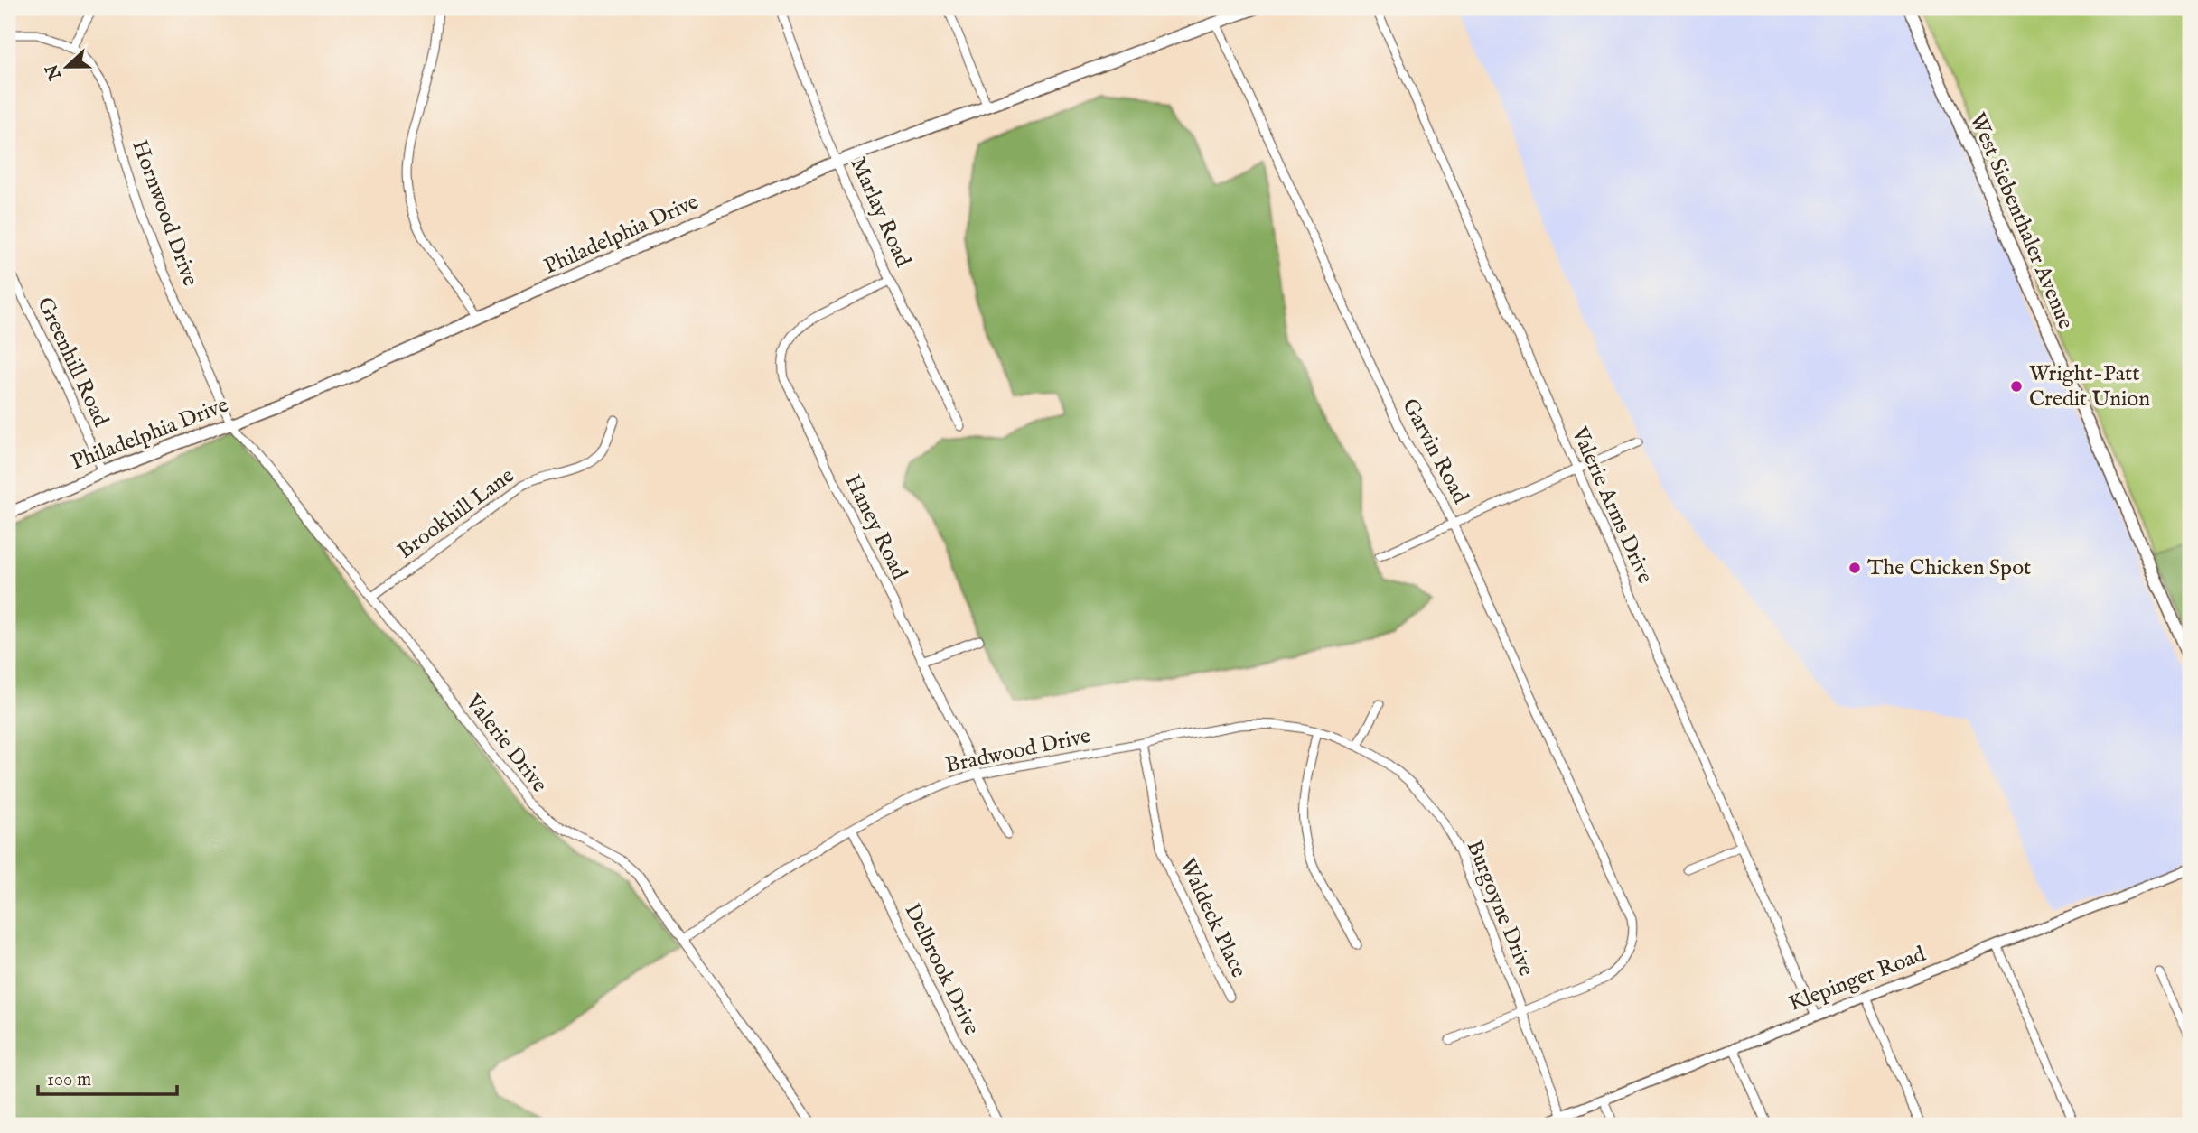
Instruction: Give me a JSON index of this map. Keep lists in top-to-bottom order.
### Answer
{
  "streets": {
    "main road": ["West Siebenthaler Avenue", "Philadelphia Drive"],
    "street": [
      "Marlay Road",
      "Hornwood Drive",
      "Greenhill Road",
      "Garvin Road",
      "Valerie Arms Drive",
      "Brookhill Lane",
      "Haney Road",
      "Valerie Drive",
      "Bradwood Drive",
      "Burgoyne Drive",
      "Waldeck Place",
      "Delbrook Drive",
      "Klepinger Road"
    ]
  },
  "crossings": [
    ["Marlay Road", "Philadelphia Drive"],
    ["Marlay Road", "Haney Road"],
    ["Hornwood Drive", "Philadelphia Drive"],
    ["Hornwood Drive", "Valerie Drive"],
    ["Philadelphia Drive", "Greenhill Road"],
    ["Philadelphia Drive", "Garvin Road"],
    ["Philadelphia Drive", "Valerie Drive"],
    ["Garvin Road", "Burgoyne Drive"],
    ["Valerie Arms Drive", "Klepinger Road"],
    ["Brookhill Lane", "Valerie Drive"],
    ["Haney Road", "Bradwood Drive"],
    ["Valerie Drive", "Bradwood Drive"],
    ["Bradwood Drive", "Burgoyne Drive"],
    ["Bradwood Drive", "Waldeck Place"],
    ["Bradwood Drive", "Delbrook Drive"],
    ["Burgoyne Drive", "Klepinger Road"]
  ],
  "places": ["Wright-Patt Credit Union", "The Chicken Spot"],
  "scale_bar": "100 m",
  "north": "left"
}
